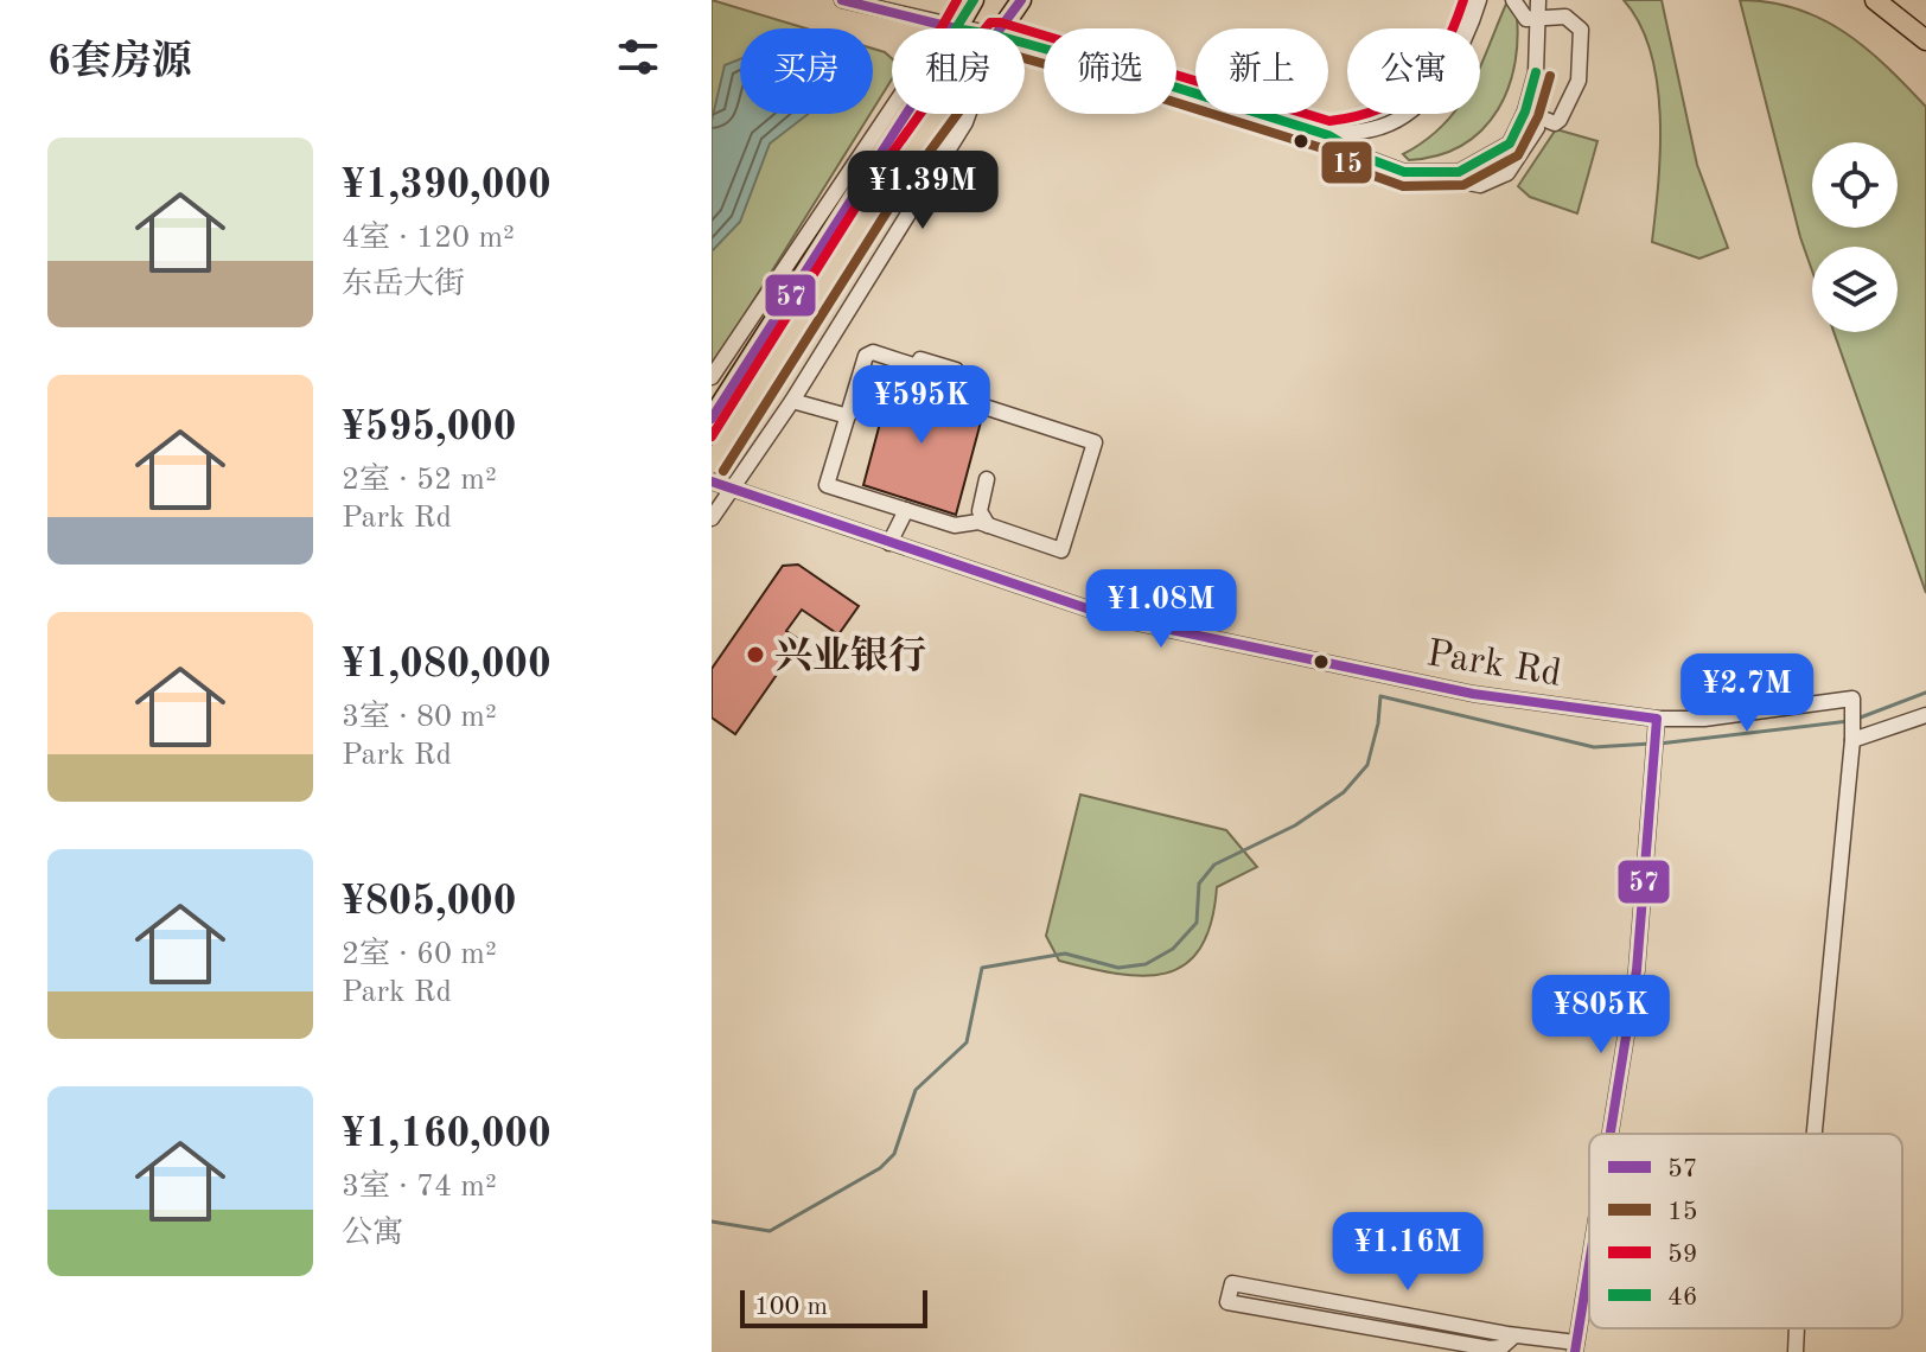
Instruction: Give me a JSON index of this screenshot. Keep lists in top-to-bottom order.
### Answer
{
  "streets": {
    "street": ["Park Rd"]
  },
  "places": ["兴业银行"],
  "lines": [
    "transit line 57",
    "transit line 59",
    "transit line 46",
    "transit line 15"
  ],
  "legend": [
    "57",
    "15",
    "59",
    "46"
  ],
  "scale_bar": "100 m",
  "page": {
    "heading": "6套房源",
    "chip": [
      "买房",
      "租房",
      "筛选",
      "新上",
      "公寓"
    ],
    "list": [
      {
        "name": "¥1,390,000",
        "note": "4室 · 120 m² · 东岳大街"
      },
      {
        "name": "¥595,000",
        "note": "2室 · 52 m² · Park Rd"
      },
      {
        "name": "¥1,080,000",
        "note": "3室 · 80 m² · Park Rd"
      },
      {
        "name": "¥805,000",
        "note": "2室 · 60 m² · Park Rd"
      },
      {
        "name": "¥1,160,000",
        "note": "3室 · 74 m² · 公寓"
      }
    ],
    "price": [
      "¥1.39M",
      "¥595K",
      "¥1.08M",
      "¥2.7M",
      "¥805K",
      "¥1.16M"
    ],
    "scale": "100 m"
  }
}
